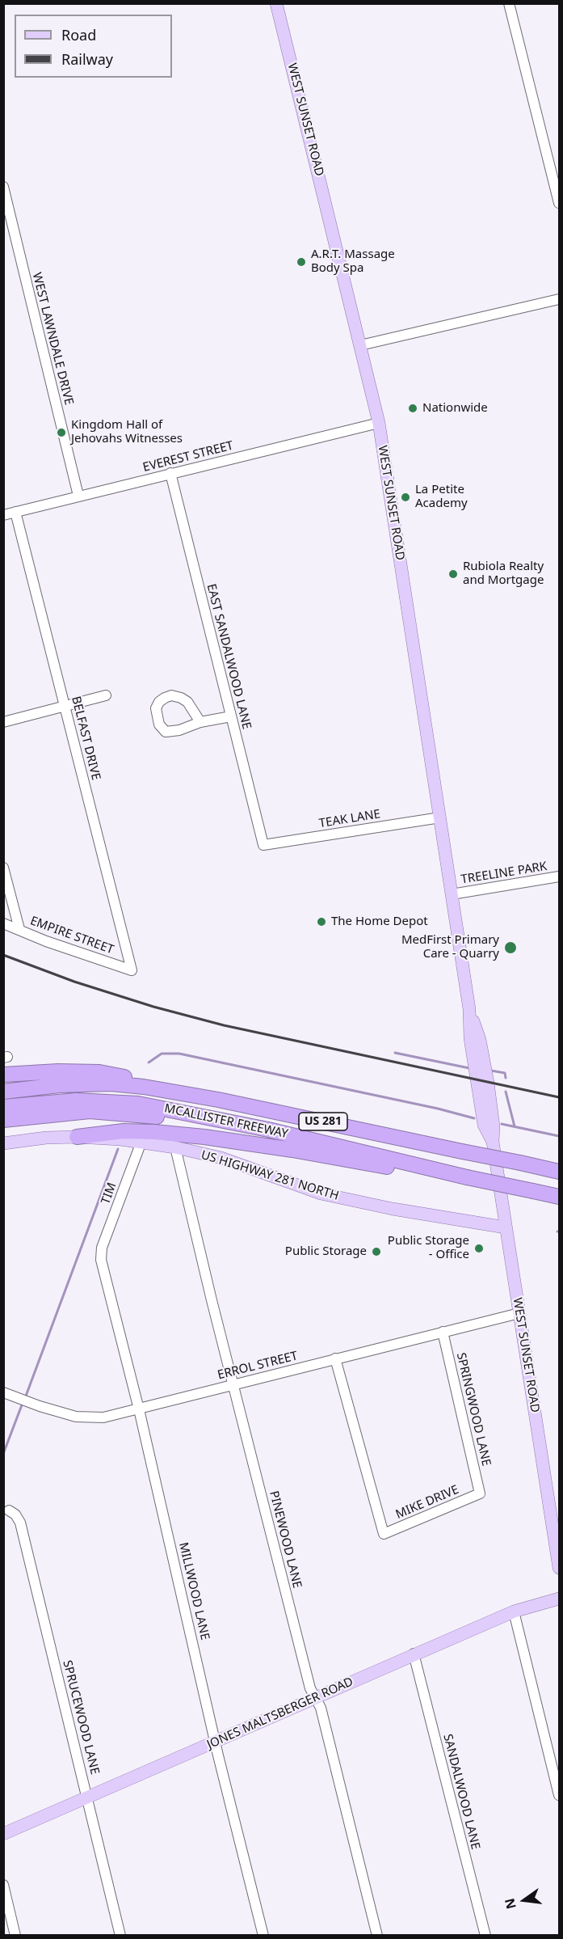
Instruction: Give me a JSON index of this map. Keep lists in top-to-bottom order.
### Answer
{
  "streets": {
    "highway": ["MCALLISTER FREEWAY", "US 281"],
    "main road": ["WEST SUNSET ROAD", "US HIGHWAY 281 NORTH", "JONES MALTSBERGER ROAD"],
    "street": [
      "WEST LAWNDALE DRIVE",
      "EVEREST STREET",
      "EAST SANDALWOOD LANE",
      "BELFAST DRIVE",
      "TEAK LANE",
      "TREELINE PARK",
      "EMPIRE STREET",
      "TIM",
      "ERROL STREET",
      "SPRINGWOOD LANE",
      "MIKE DRIVE",
      "PINEWOOD LANE",
      "MILLWOOD LANE",
      "SPRUCEWOOD LANE",
      "SANDALWOOD LANE"
    ]
  },
  "crossings": [
    ["WEST SUNSET ROAD", "EVEREST STREET"],
    ["WEST SUNSET ROAD", "TEAK LANE"],
    ["WEST SUNSET ROAD", "TREELINE PARK"],
    ["WEST SUNSET ROAD", "US HIGHWAY 281 NORTH"],
    ["WEST SUNSET ROAD", "ERROL STREET"],
    ["WEST LAWNDALE DRIVE", "EVEREST STREET"],
    ["EVEREST STREET", "EAST SANDALWOOD LANE"],
    ["EVEREST STREET", "BELFAST DRIVE"],
    ["EAST SANDALWOOD LANE", "TEAK LANE"],
    ["BELFAST DRIVE", "EMPIRE STREET"],
    ["US HIGHWAY 281 NORTH", "TIM"],
    ["US HIGHWAY 281 NORTH", "PINEWOOD LANE"],
    ["TIM", "MILLWOOD LANE"],
    ["ERROL STREET", "SPRINGWOOD LANE"],
    ["ERROL STREET", "MIKE DRIVE"],
    ["ERROL STREET", "PINEWOOD LANE"],
    ["ERROL STREET", "MILLWOOD LANE"],
    ["SPRINGWOOD LANE", "MIKE DRIVE"],
    ["PINEWOOD LANE", "JONES MALTSBERGER ROAD"],
    ["MILLWOOD LANE", "JONES MALTSBERGER ROAD"],
    ["JONES MALTSBERGER ROAD", "SPRUCEWOOD LANE"],
    ["JONES MALTSBERGER ROAD", "SANDALWOOD LANE"]
  ],
  "places": [
    "A.R.T. Massage Body Spa",
    "Nationwide",
    "Kingdom Hall of Jehovahs Witnesses",
    "La Petite Academy",
    "Rubiola Realty and Mortgage",
    "The Home Depot",
    "MedFirst Primary Care - Quarry",
    "Public Storage - Office",
    "Public Storage"
  ],
  "legend": ["Road", "Railway"],
  "north": "left"
}
